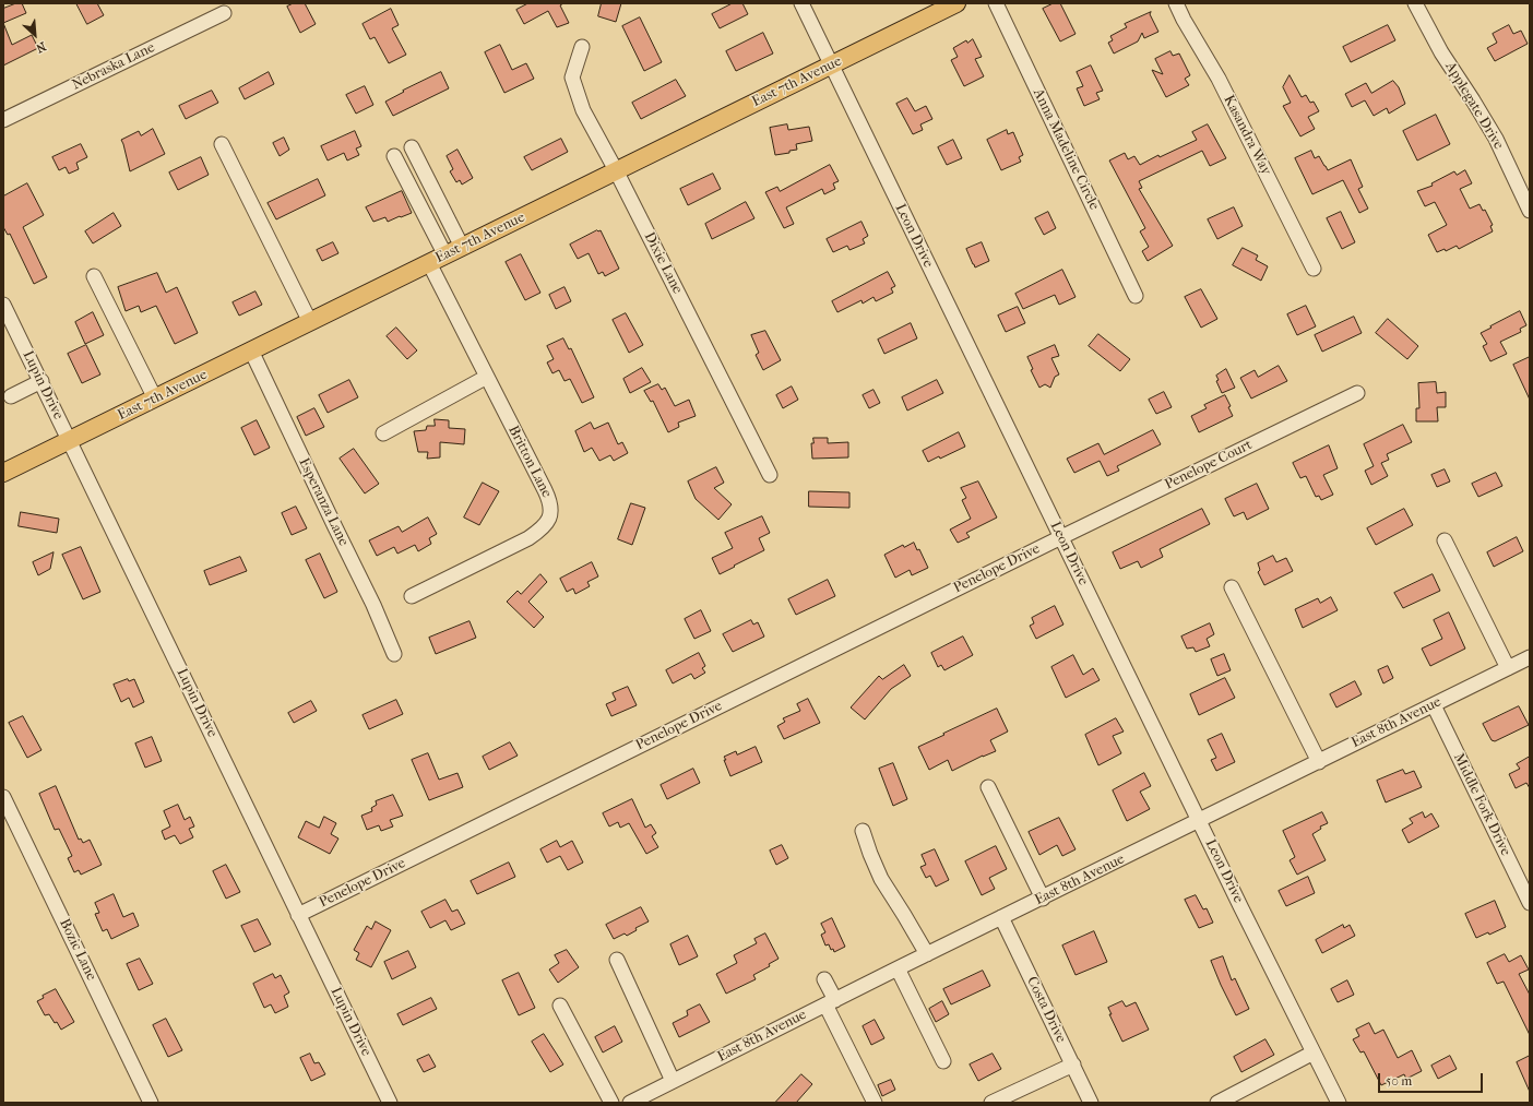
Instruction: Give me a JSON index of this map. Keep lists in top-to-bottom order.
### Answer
{
  "streets": {
    "main road": ["East 7th Avenue"],
    "street": [
      "Nebraska Lane",
      "Applegate Drive",
      "Kasandra Way",
      "Anna Madeline Circle",
      "Leon Drive",
      "Dixie Lane",
      "Lupin Drive",
      "Britton Lane",
      "Penelope Court",
      "Esperanza Lane",
      "Penelope Drive",
      "East 8th Avenue",
      "Middle Fork Drive",
      "Bozic Lane",
      "Costa Drive"
    ]
  },
  "crossings": [
    ["East 7th Avenue", "Leon Drive"],
    ["East 7th Avenue", "Dixie Lane"],
    ["East 7th Avenue", "Lupin Drive"],
    ["East 7th Avenue", "Britton Lane"],
    ["East 7th Avenue", "Esperanza Lane"],
    ["Leon Drive", "Penelope Court"],
    ["Leon Drive", "Penelope Drive"],
    ["Leon Drive", "East 8th Avenue"],
    ["Lupin Drive", "Penelope Drive"],
    ["Penelope Court", "Penelope Drive"],
    ["East 8th Avenue", "Middle Fork Drive"],
    ["East 8th Avenue", "Costa Drive"]
  ],
  "scale_bar": "50 m",
  "north": "bottom right"
}
